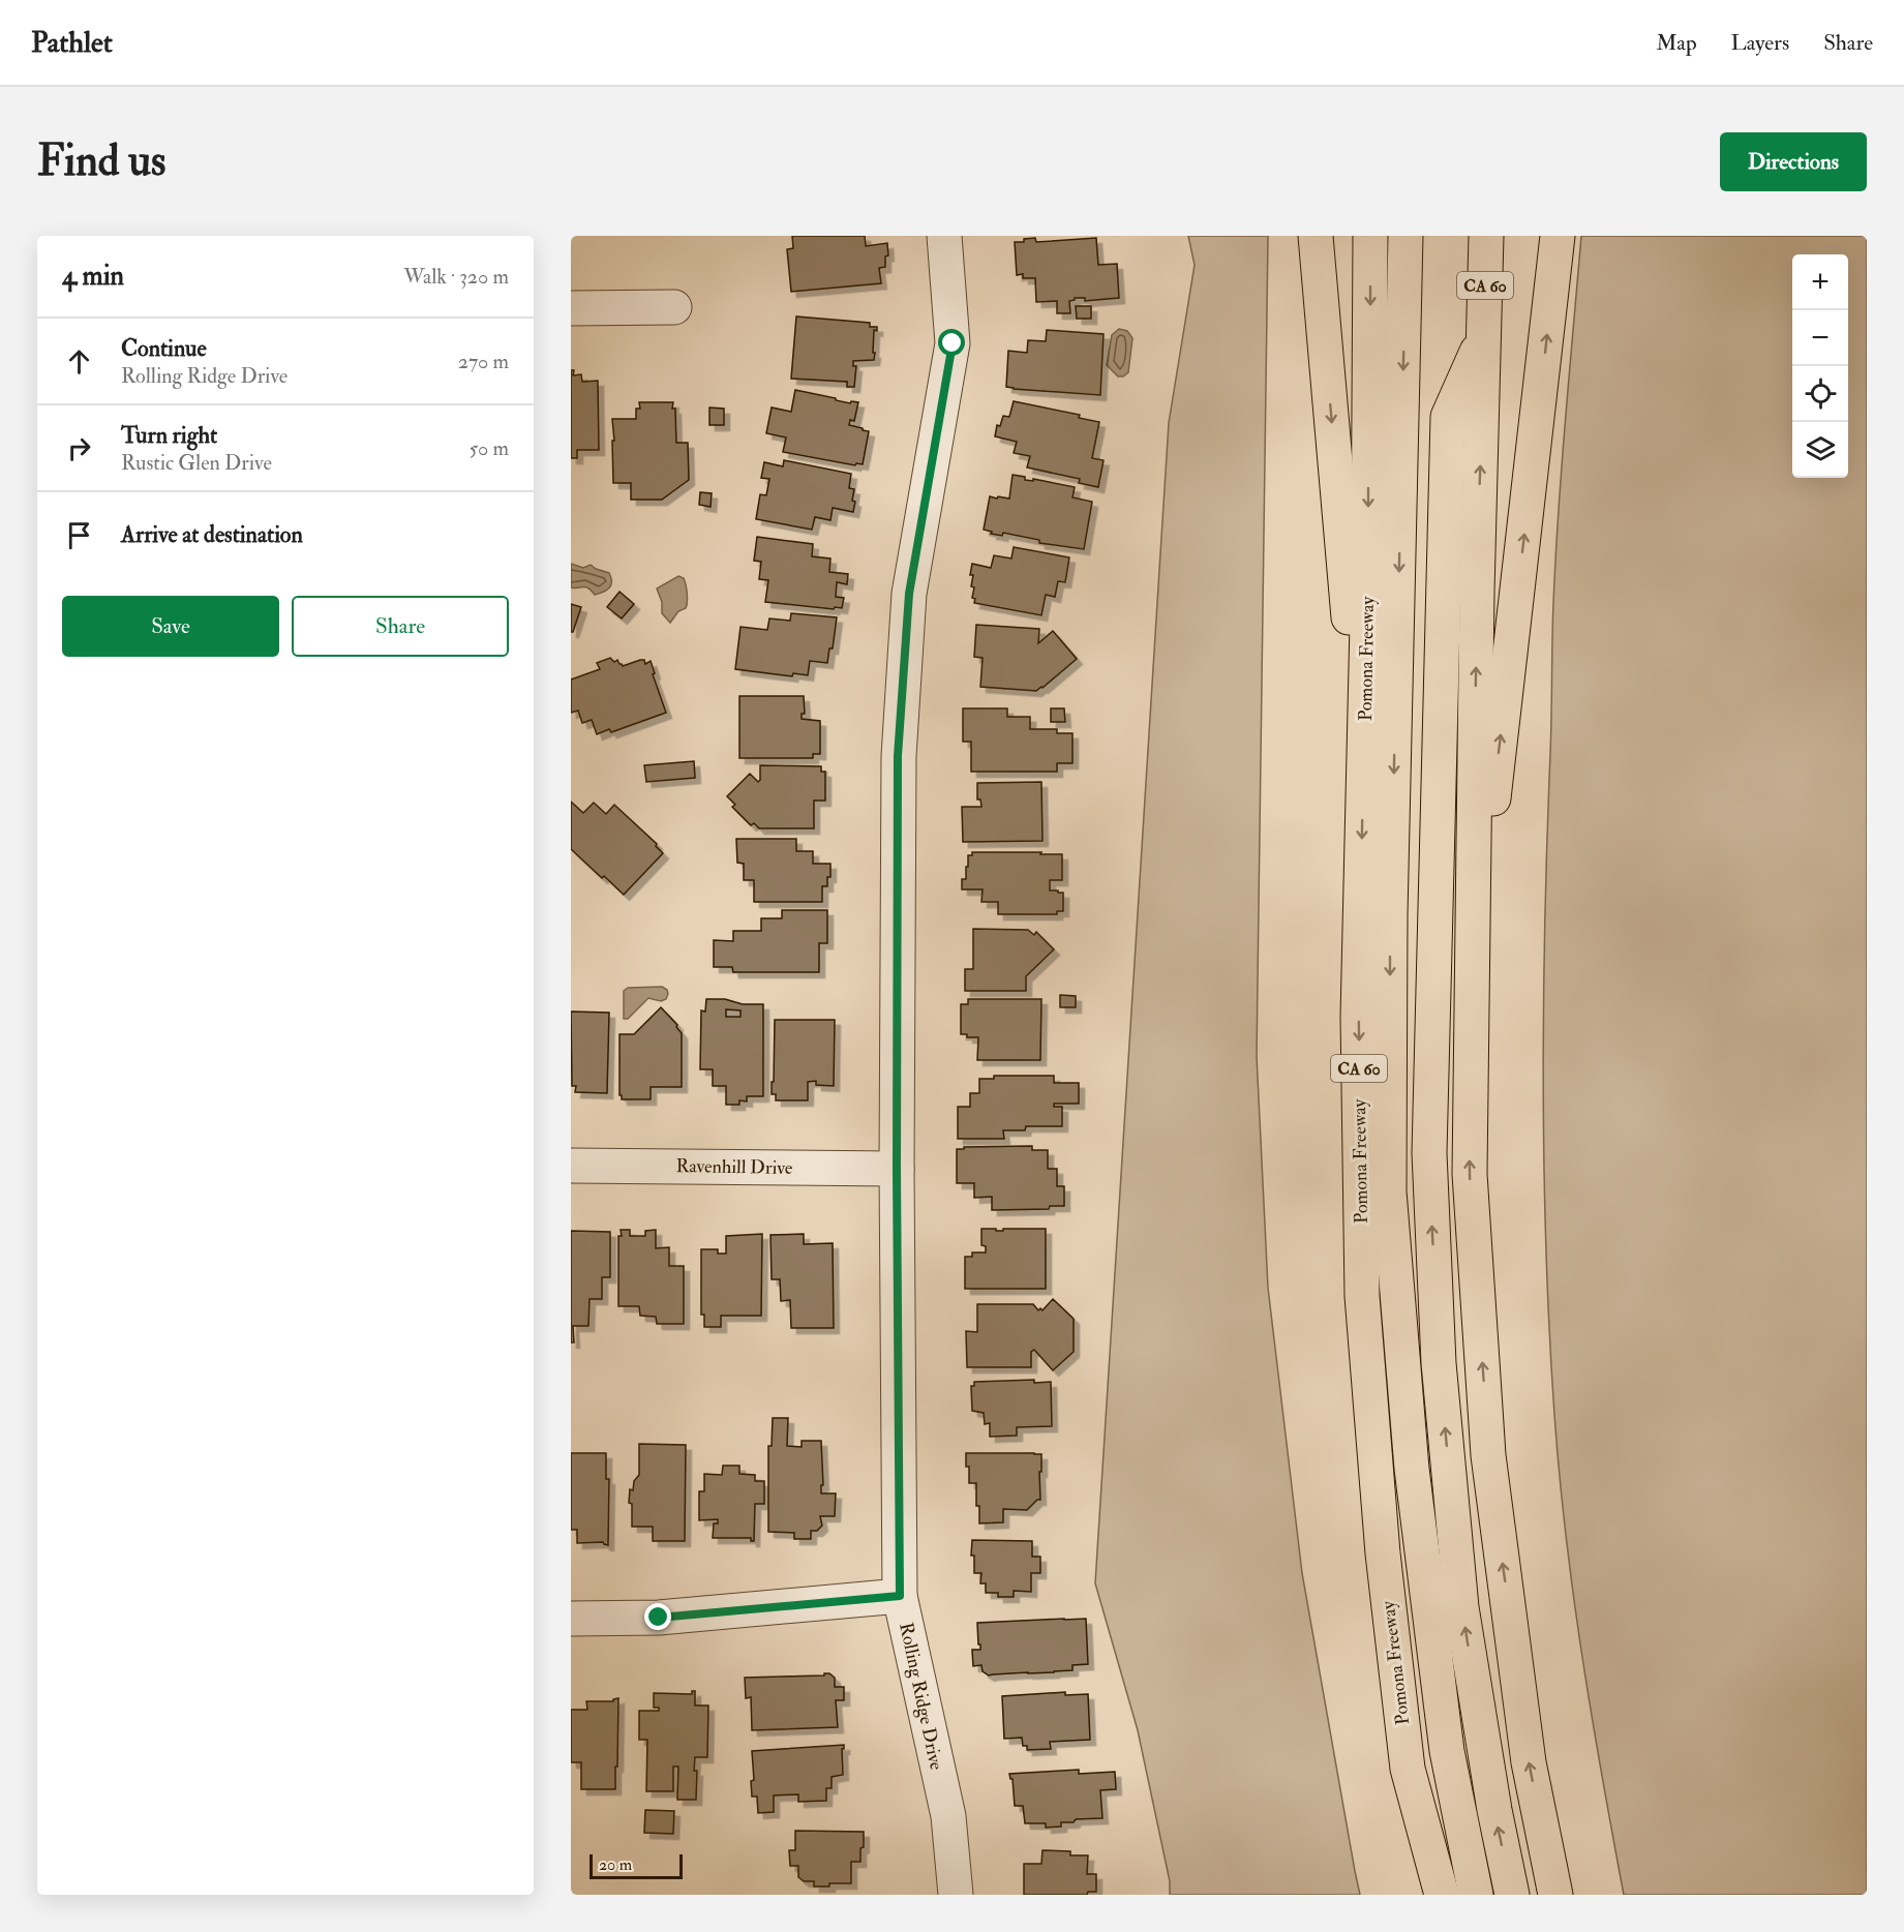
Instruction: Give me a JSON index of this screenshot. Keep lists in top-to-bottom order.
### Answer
{
  "streets": {
    "highway": ["CA 60", "Pomona Freeway"],
    "street": ["Ravenhill Drive", "Rolling Ridge Drive"]
  },
  "crossings": [
    ["Ravenhill Drive", "Rolling Ridge Drive"]
  ],
  "scale_bar": "20 m",
  "page": {
    "header": "Pathlet",
    "nav": ["Map", "Layers", "Share"],
    "buttons": [
      "Directions",
      ["Save", "Share"]
    ],
    "title": "Find us",
    "heading": ["4 min", "Walk · 320 m"],
    "map_buttons": ["+", "−"],
    "list": [
      ["Continue", "Rolling Ridge Drive", "270 m"],
      ["Turn right", "Rustic Glen Drive", "50 m"],
      "Arrive at destination"
    ],
    "scale": "20 m"
  }
}
